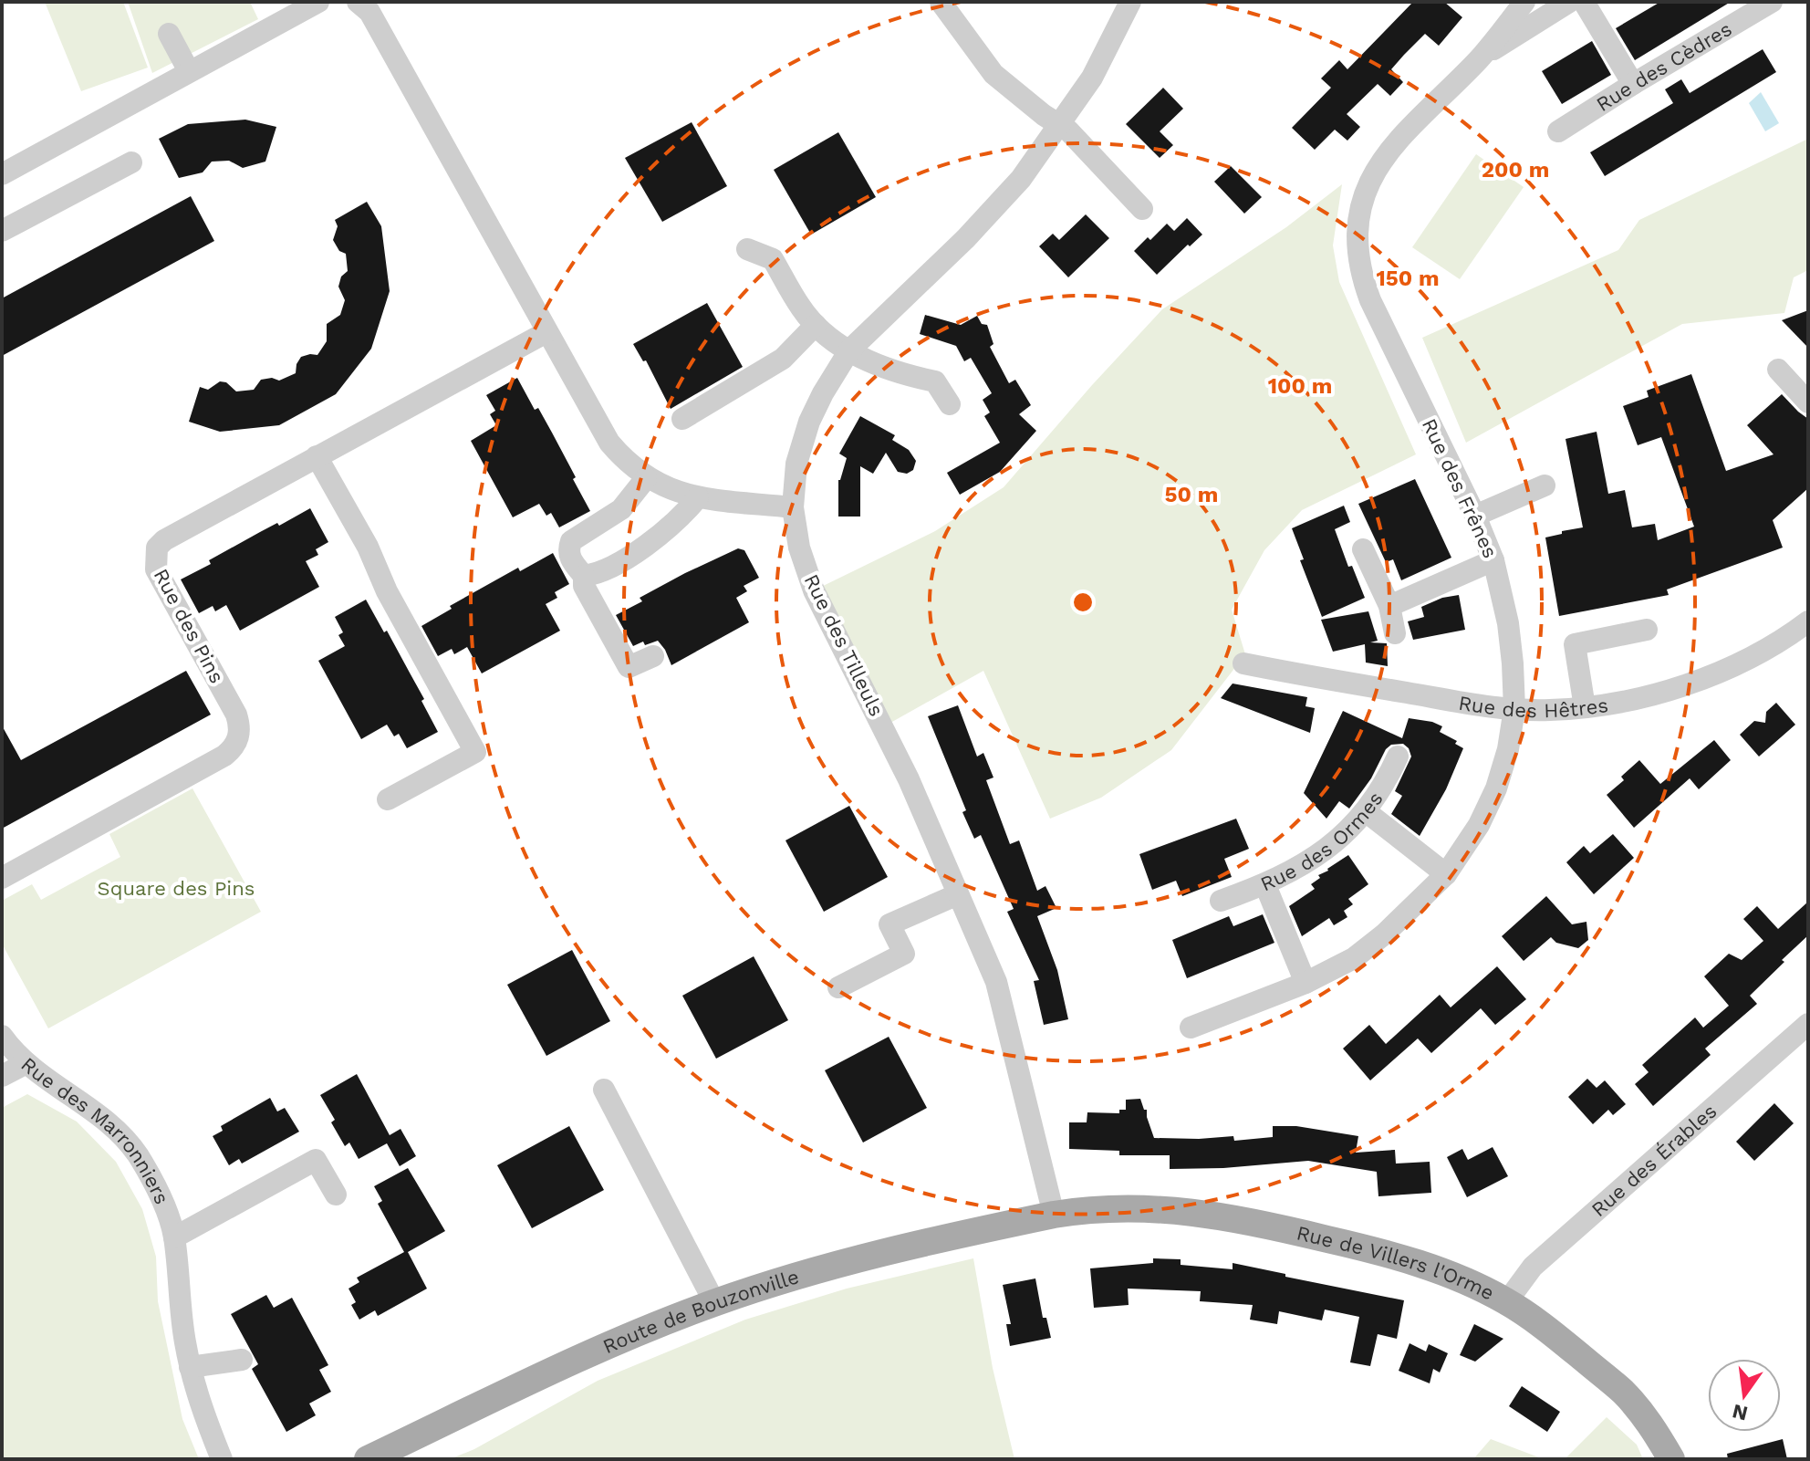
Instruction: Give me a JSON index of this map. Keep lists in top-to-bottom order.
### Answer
{
  "streets": {
    "main road": ["Rue de Villers l'Orme", "Route de Bouzonville"],
    "street": [
      "Rue des Cèdres",
      "Rue des Frênes",
      "Rue des Pins",
      "Rue des Tilleuls",
      "Rue des Hêtres",
      "Rue des Ormes",
      "Rue des Marronniers",
      "Rue des Érables"
    ]
  },
  "crossings": [
    ["Rue des Frênes", "Rue des Hêtres"],
    ["Rue des Tilleuls", "Rue de Villers l'Orme"],
    ["Rue des Tilleuls", "Route de Bouzonville"],
    ["Rue des Érables", "Rue de Villers l'Orme"],
    ["Rue de Villers l'Orme", "Route de Bouzonville"]
  ],
  "parks": ["Square des Pins"],
  "north": "bottom",
  "rings": [
    "200 m",
    "150 m",
    "100 m",
    "50 m"
  ]
}
